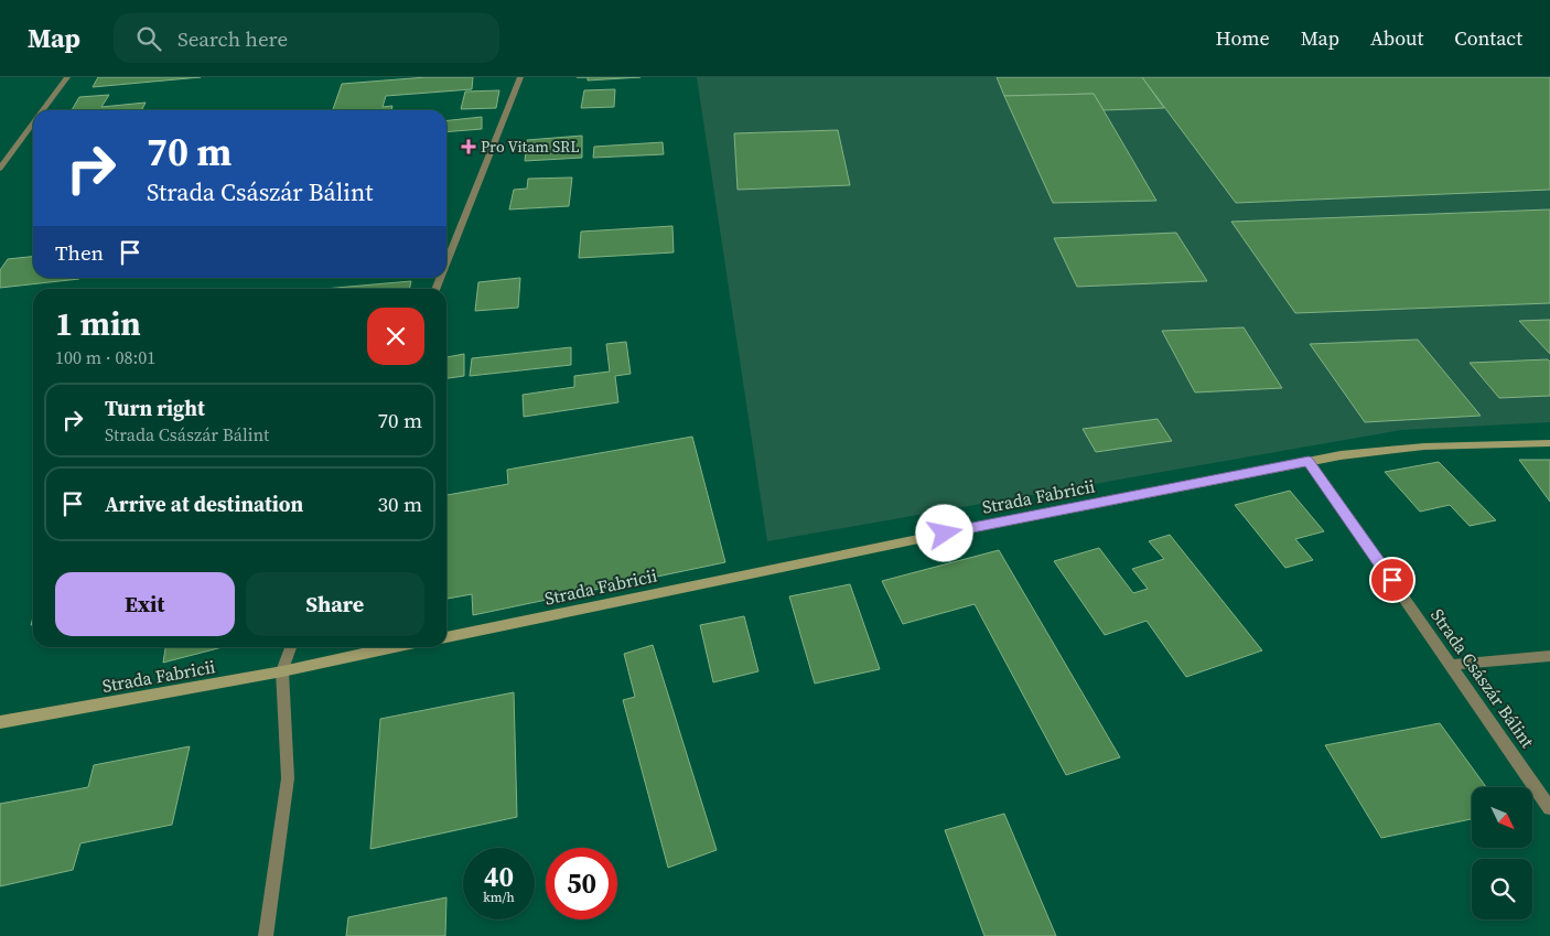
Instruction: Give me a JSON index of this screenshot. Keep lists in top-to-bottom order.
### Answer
{
  "streets": {
    "main road": ["Strada Fabricii"],
    "street": ["Strada Császár Bálint"]
  },
  "crossings": [
    ["Strada Fabricii", "Strada Császár Bálint"]
  ],
  "places": {
    "health": ["Pro Vitam SRL"]
  },
  "north": "bottom right",
  "page": {
    "header": "Map",
    "search": "Search here",
    "nav": [
      "Home",
      "Map",
      "About",
      "Contact"
    ],
    "turn": ["70 m", "Strada Császár Bálint"],
    "then": "Then",
    "heading": ["1 min", "100 m · 08:01"],
    "list": [
      {
        "name": "Turn right",
        "note": "Strada Császár Bálint",
        "value": "70 m"
      },
      {
        "name": "Arrive at destination",
        "value": "30 m"
      }
    ],
    "buttons": ["Exit", "Share"],
    "speed": "40 km/h",
    "limit": "50"
  }
}
